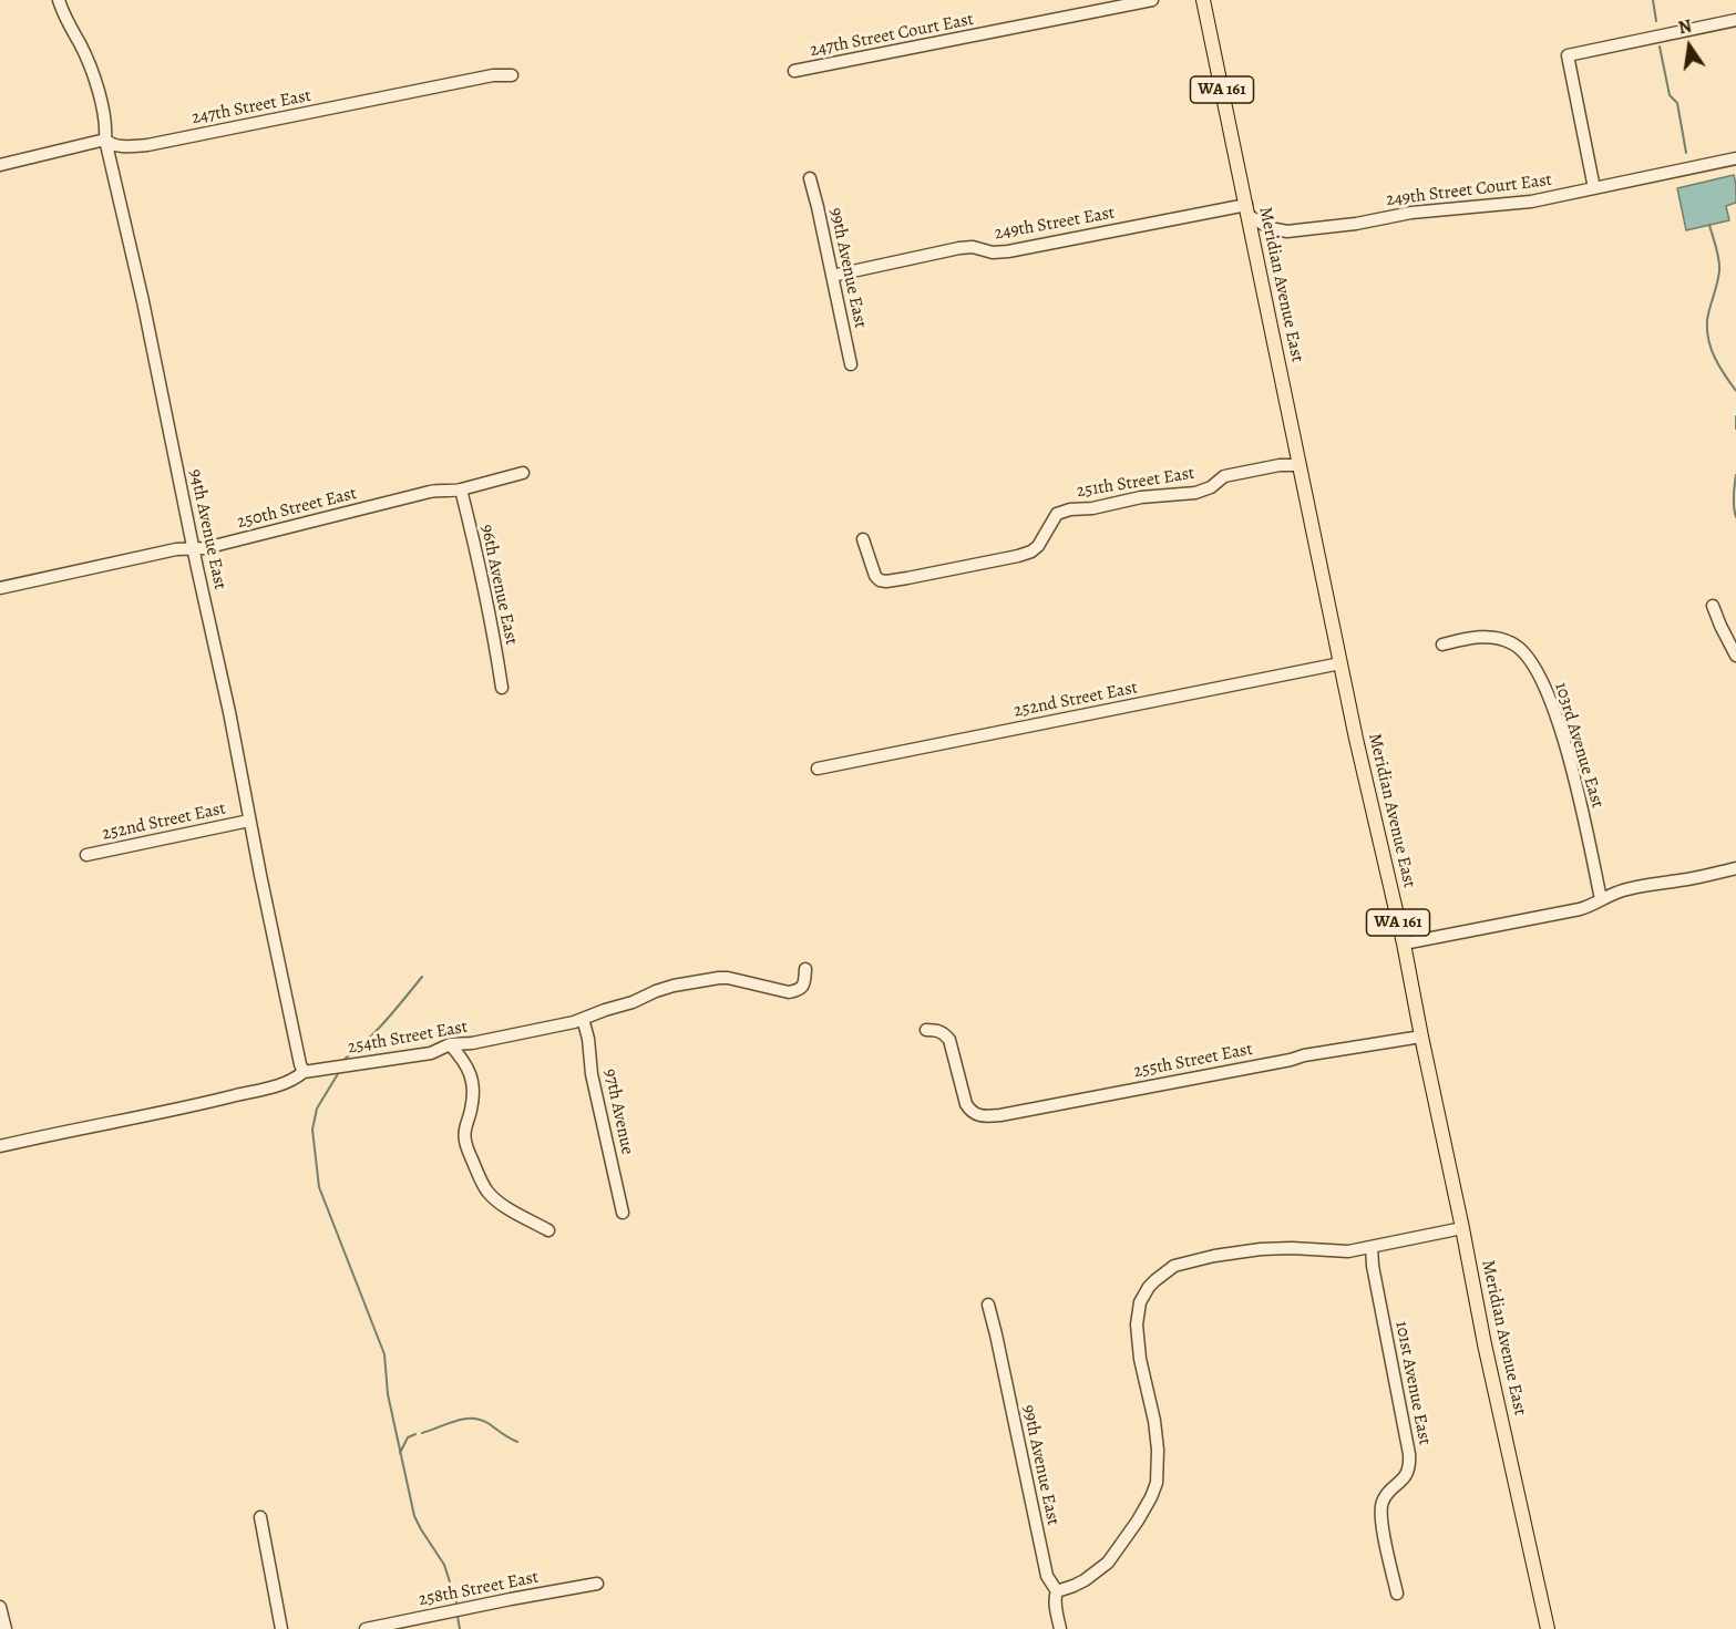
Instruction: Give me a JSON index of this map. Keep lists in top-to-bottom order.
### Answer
{
  "streets": {
    "main road": ["WA 161", "Meridian Avenue East"],
    "street": [
      "247th Street Court East",
      "247th Street East",
      "249th Street Court East",
      "249th Street East",
      "99th Avenue East",
      "251th Street East",
      "250th Street East",
      "94th Avenue East",
      "96th Avenue East",
      "252nd Street East",
      "103rd Avenue East",
      "254th Street East",
      "255th Street East",
      "97th Avenue",
      "101st Avenue East",
      "258th Street East"
    ]
  },
  "crossings": [
    ["247th Street East", "94th Avenue East"],
    ["249th Street Court East", "249th Street East"],
    ["249th Street Court East", "Meridian Avenue East"],
    ["249th Street East", "99th Avenue East"],
    ["249th Street East", "Meridian Avenue East"],
    ["Meridian Avenue East", "251th Street East"],
    ["Meridian Avenue East", "252nd Street East"],
    ["Meridian Avenue East", "255th Street East"],
    ["250th Street East", "94th Avenue East"],
    ["250th Street East", "96th Avenue East"],
    ["94th Avenue East", "252nd Street East"],
    ["94th Avenue East", "254th Street East"],
    ["254th Street East", "97th Avenue"]
  ],
  "north": "top"
}
